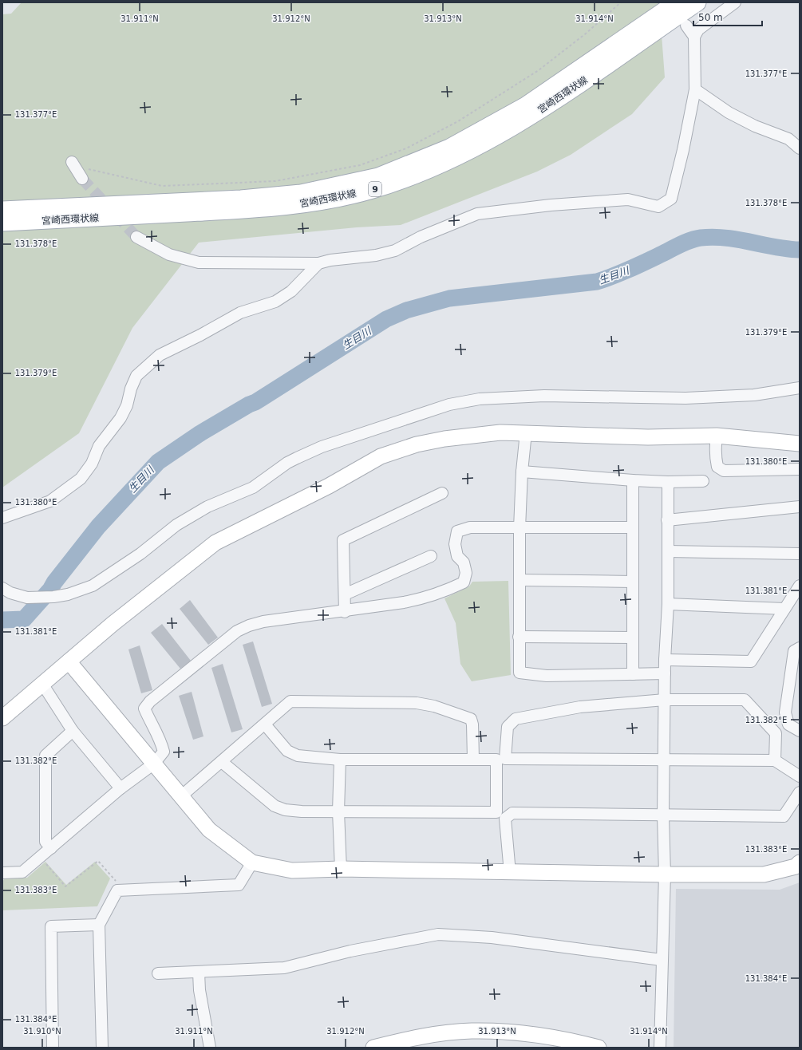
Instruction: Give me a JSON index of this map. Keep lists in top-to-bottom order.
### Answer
{
  "streets": {
    "main road": ["宮崎西環状線", "9"]
  },
  "water": ["生目川"],
  "scale_bar": "50 m",
  "coordinates": [
    "31.911°N",
    "31.912°N",
    "31.913°N",
    "31.914°N",
    "131.377°E",
    "131.378°E",
    "131.379°E",
    "131.380°E",
    "131.381°E",
    "131.382°E",
    "131.383°E",
    "131.384°E",
    "31.910°N"
  ]
}
